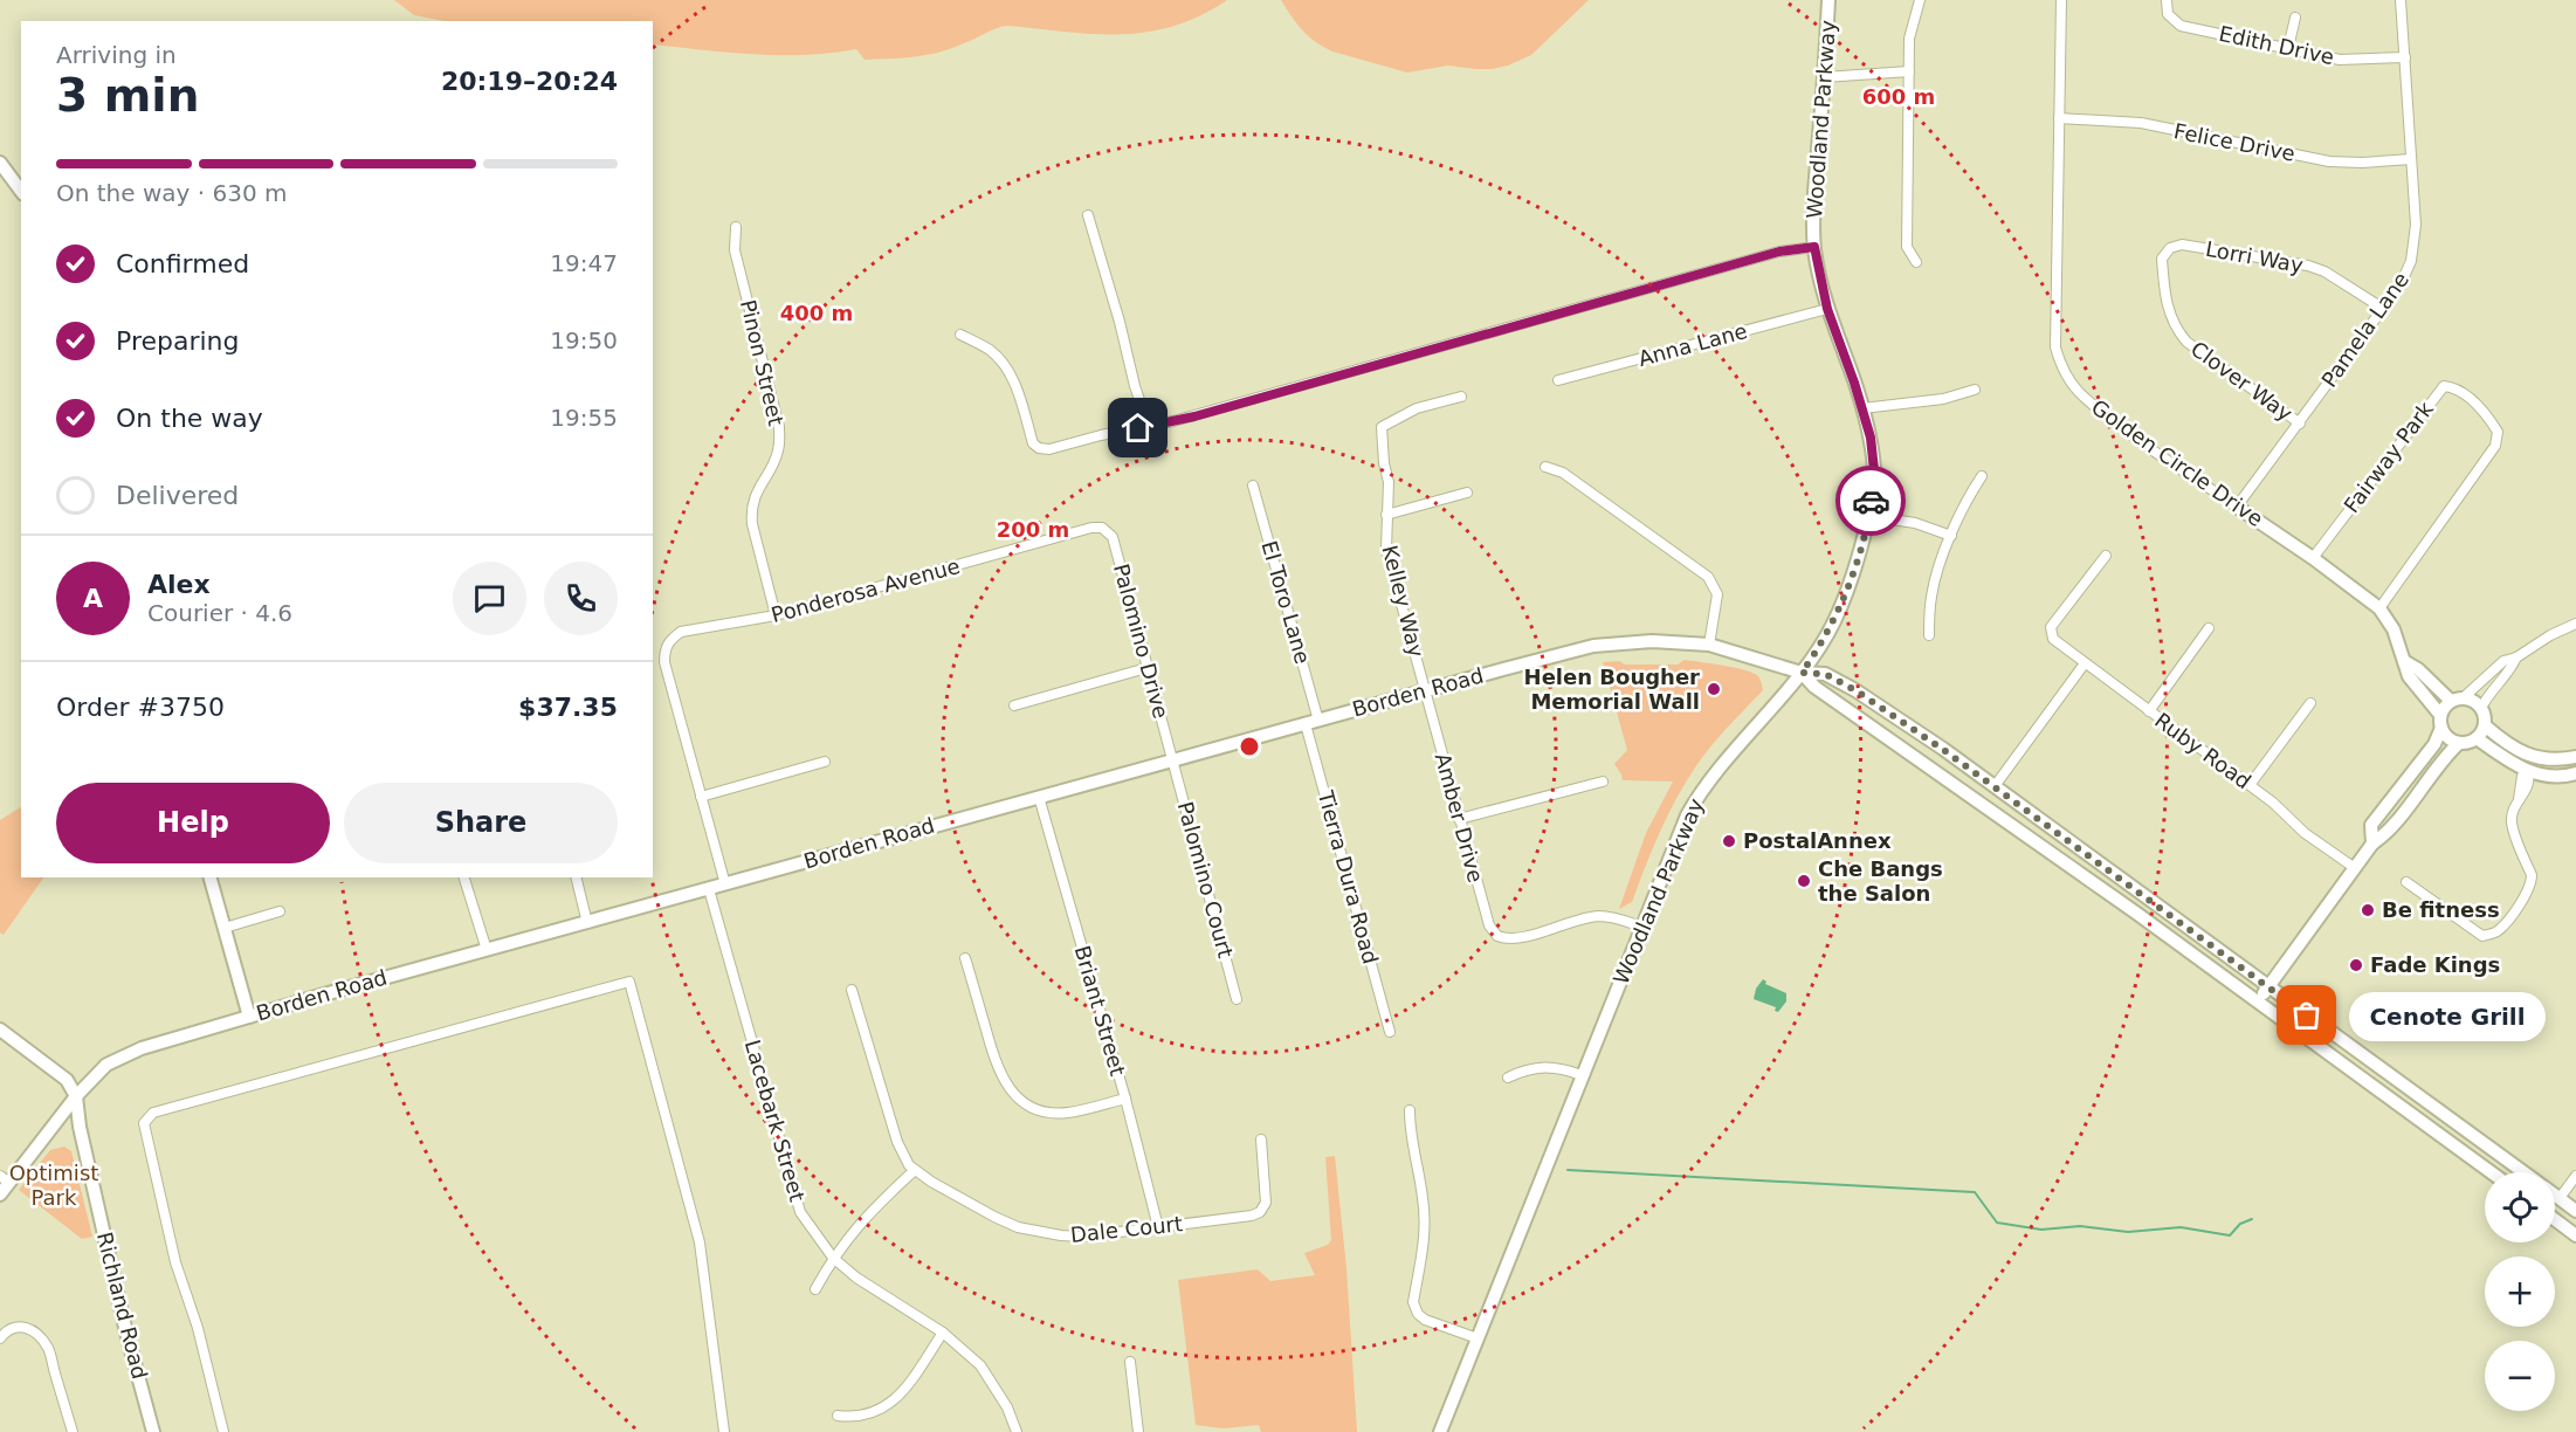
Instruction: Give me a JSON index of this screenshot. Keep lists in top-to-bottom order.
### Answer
{
  "streets": {
    "main road": [
      "Woodland Parkway",
      "Golden Circle Drive",
      "Borden Road",
      "Richland Road"
    ],
    "street": [
      "Edith Drive",
      "Felice Drive",
      "Lorri Way",
      "Pamela Lane",
      "Anna Lane",
      "Pinon Street",
      "Clover Way",
      "Fairway Park",
      "Ponderosa Avenue",
      "Kelley Way",
      "El Toro Lane",
      "Palomino Drive",
      "Ruby Road",
      "Amber Drive",
      "Tierra Dura Road",
      "Palomino Court",
      "Briant Street",
      "Lacebark Street",
      "Dale Court"
    ]
  },
  "crossings": [
    ["Edith Drive", "Pamela Lane"],
    ["Woodland Parkway", "Anna Lane"],
    ["Woodland Parkway", "Borden Road"],
    ["Woodland Parkway", "Amber Drive"],
    ["Felice Drive", "Pamela Lane"],
    ["Felice Drive", "Golden Circle Drive"],
    ["Lorri Way", "Pamela Lane"],
    ["Lorri Way", "Clover Way"],
    ["Pamela Lane", "Clover Way"],
    ["Pamela Lane", "Golden Circle Drive"],
    ["Pinon Street", "Ponderosa Avenue"],
    ["Fairway Park", "Golden Circle Drive"],
    ["Ponderosa Avenue", "Palomino Drive"],
    ["Kelley Way", "Borden Road"],
    ["Kelley Way", "Amber Drive"],
    ["El Toro Lane", "Borden Road"],
    ["El Toro Lane", "Tierra Dura Road"],
    ["Palomino Drive", "Borden Road"],
    ["Palomino Drive", "Palomino Court"],
    ["Borden Road", "Amber Drive"],
    ["Borden Road", "Tierra Dura Road"],
    ["Borden Road", "Palomino Court"],
    ["Borden Road", "Briant Street"],
    ["Borden Road", "Lacebark Street"],
    ["Borden Road", "Richland Road"],
    ["Briant Street", "Dale Court"]
  ],
  "parks": ["Optimist Park"],
  "places": [
    "Helen Bougher Memorial Wall",
    "PostalAnnex",
    "Che Bangs the Salon",
    "Be fitness",
    "Fade Kings",
    "Cenote Grill"
  ],
  "page": {
    "heading": ["3 min", "Arriving in", "20:19–20:24"],
    "panel": [
      "Alex",
      "Courier · 4.6",
      "Order #3750",
      "$37.35"
    ],
    "bar": "On the way · 630 m",
    "list": [
      ["Confirmed", "19:47"],
      ["Preparing", "19:50"],
      ["On the way", "19:55"],
      "Delivered"
    ],
    "round": "A",
    "buttons": ["Help", "Share"],
    "bubble": "Cenote Grill",
    "map_buttons": ["+", "−"]
  },
  "rings": ["600 m", "400 m", "200 m"]
}
